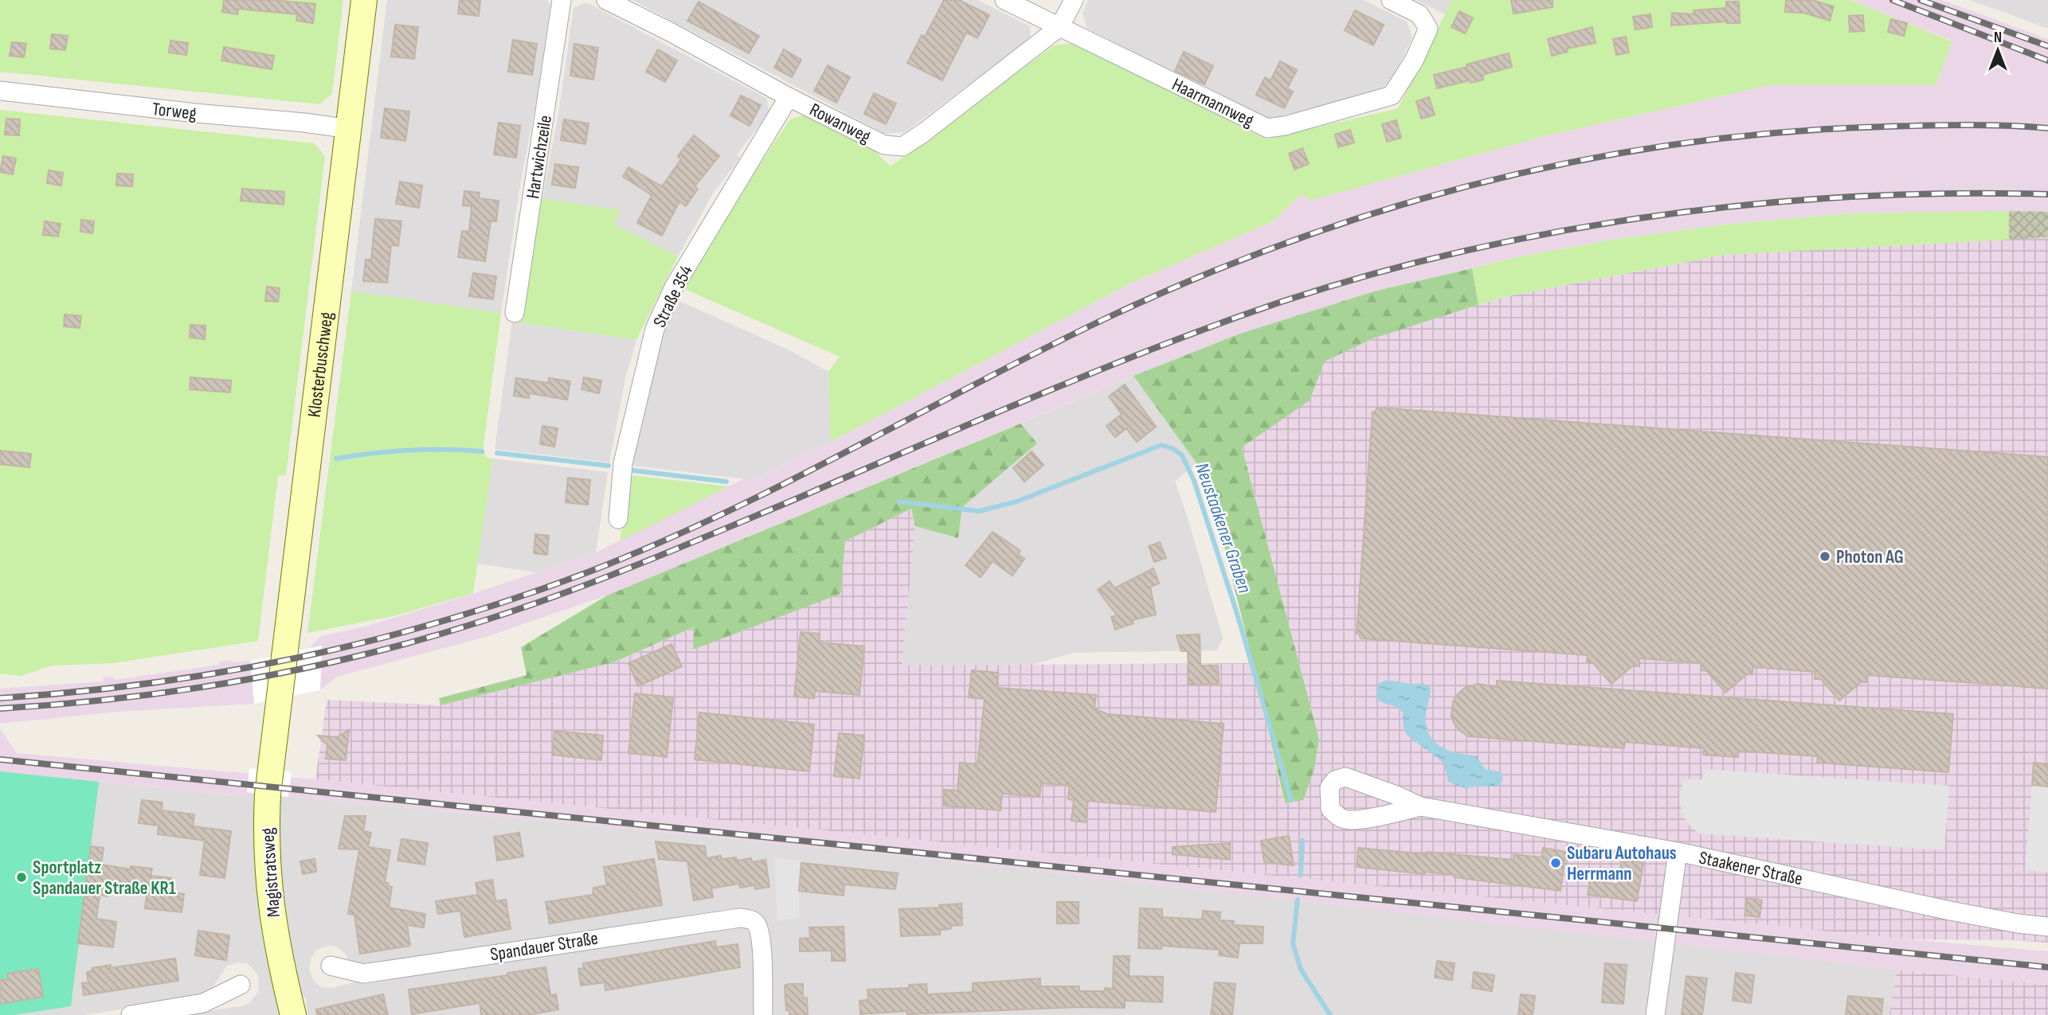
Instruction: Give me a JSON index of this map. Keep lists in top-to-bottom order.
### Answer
{
  "streets": {
    "street": [
      "Haarmannweg",
      "Torweg",
      "Rowanweg",
      "Hartwichzeile",
      "Straße 354",
      "Klosterbuschweg",
      "Staakener Straße",
      "Magistratsweg",
      "Spandauer Straße"
    ]
  },
  "crossings": [
    ["Haarmannweg", "Rowanweg"],
    ["Torweg", "Klosterbuschweg"],
    ["Rowanweg", "Straße 354"],
    ["Klosterbuschweg", "Magistratsweg"]
  ],
  "water": ["Neustaakener Graben"],
  "places": ["Photon AG", "Subaru Autohaus Herrmann", "Sportplatz Spandauer Straße KR1"],
  "north": "top"
}
